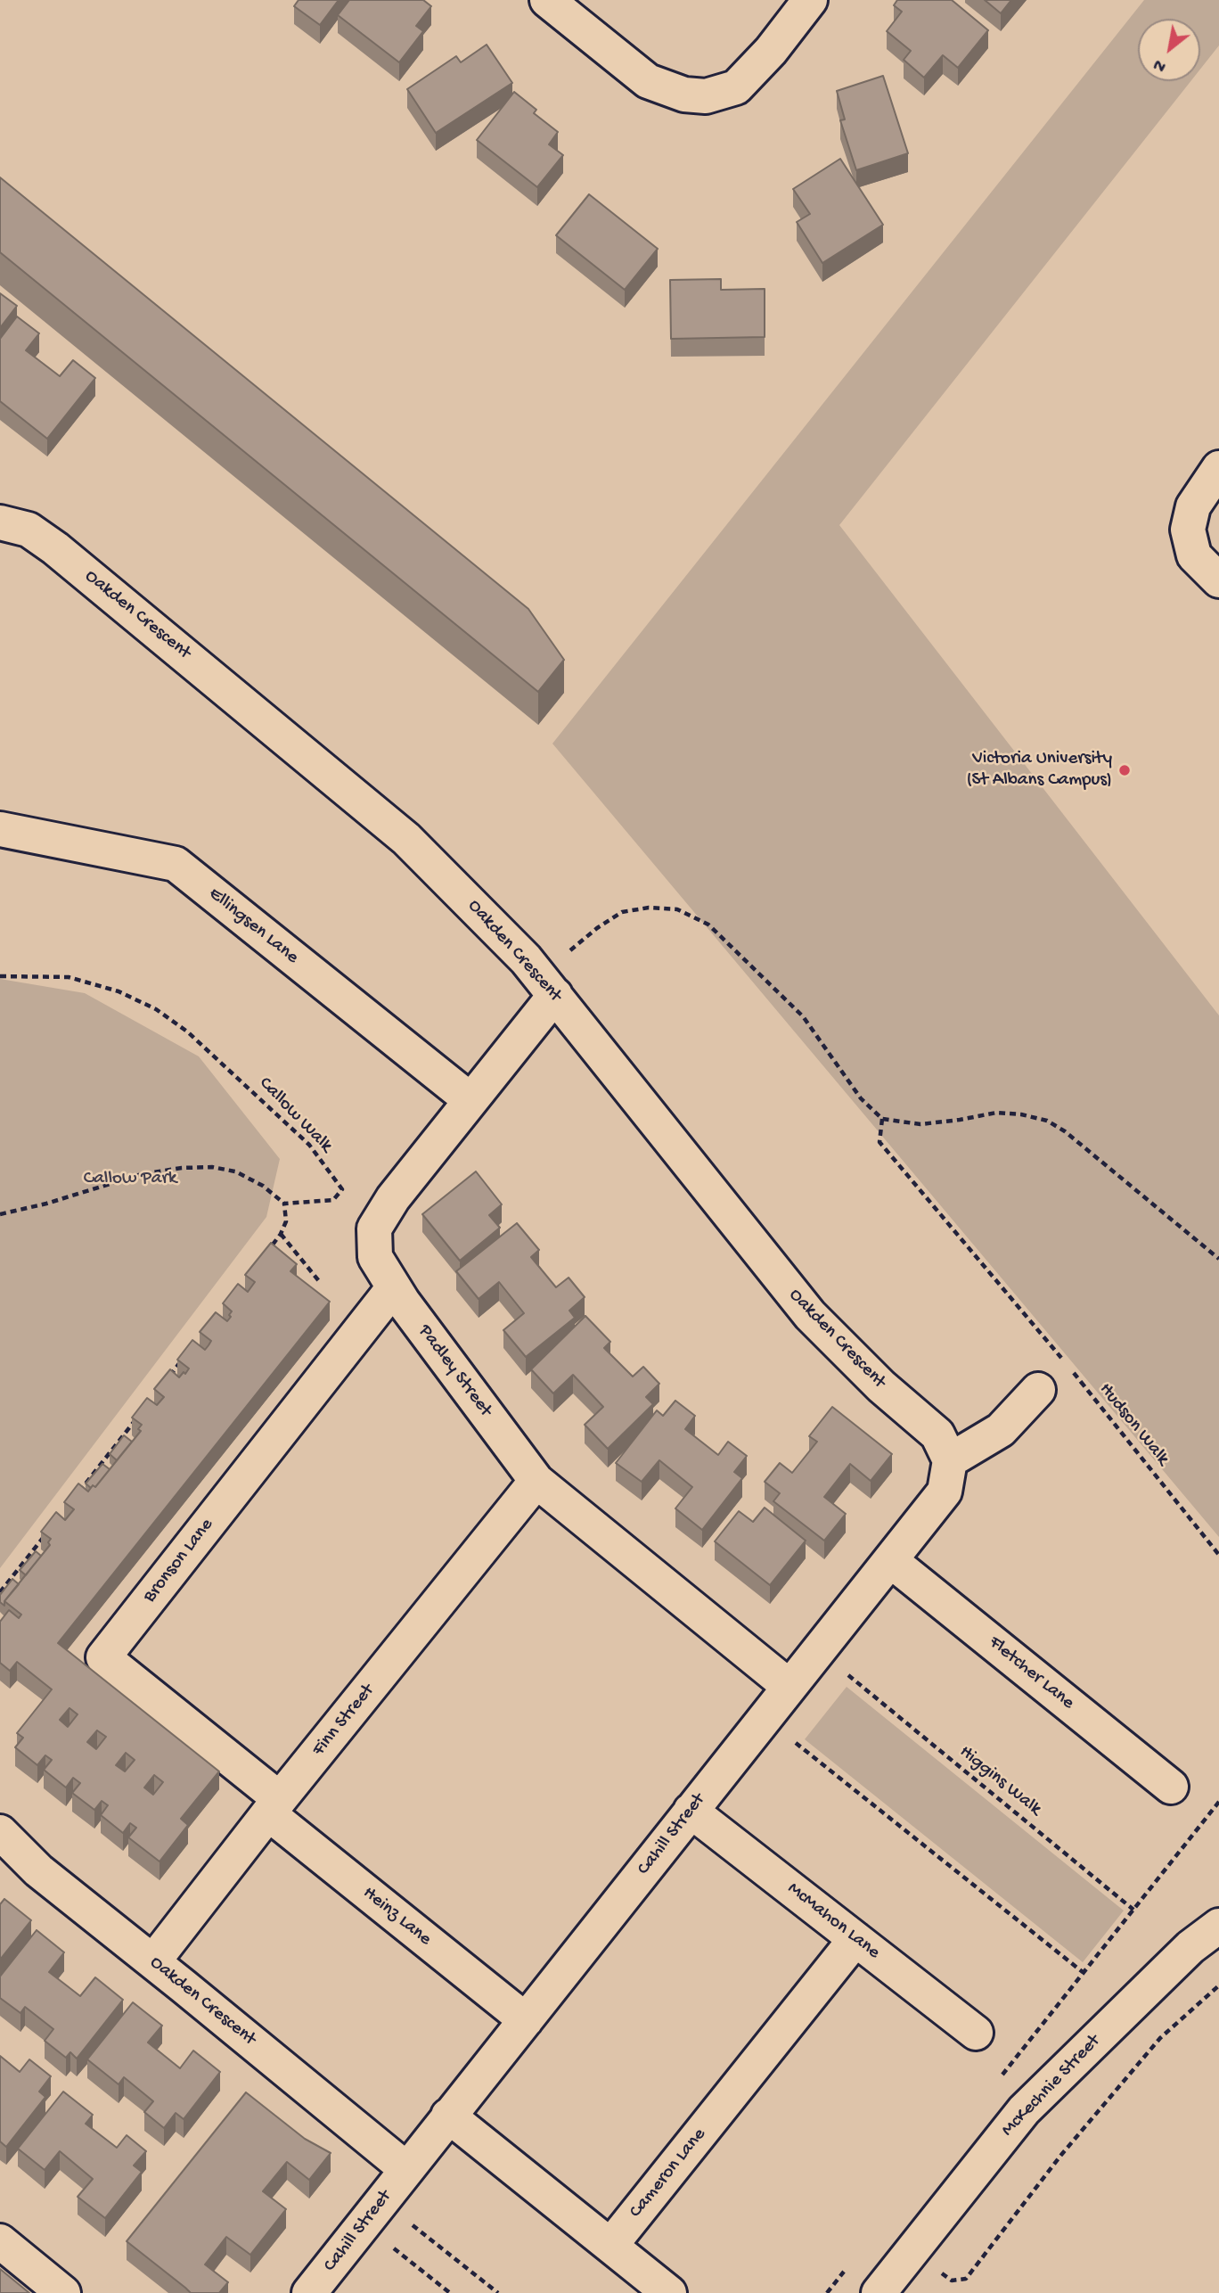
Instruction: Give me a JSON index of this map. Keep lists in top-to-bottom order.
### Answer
{
  "streets": {
    "street": [
      "Oakden Crescent",
      "Ellingsen Lane",
      "Padley Street",
      "Bronson Lane",
      "Fletcher Lane",
      "Finn Street",
      "Cahill Street",
      "Heinz Lane",
      "McMahon Lane",
      "McKechnie Street",
      "Cameron Lane"
    ],
    "path": ["Callow Walk", "Hudson Walk", "Higgins Walk"]
  },
  "crossings": [
    ["Oakden Crescent", "Padley Street"],
    ["Oakden Crescent", "Finn Street"],
    ["Oakden Crescent", "Cahill Street"],
    ["Ellingsen Lane", "Padley Street"],
    ["Padley Street", "Bronson Lane"],
    ["Padley Street", "Finn Street"],
    ["Padley Street", "Cahill Street"],
    ["Bronson Lane", "Finn Street"],
    ["Bronson Lane", "Heinz Lane"],
    ["Fletcher Lane", "Cahill Street"],
    ["Finn Street", "Heinz Lane"],
    ["Cahill Street", "Heinz Lane"],
    ["Cahill Street", "McMahon Lane"],
    ["McMahon Lane", "Cameron Lane"]
  ],
  "parks": ["Callow Park"],
  "places": ["Victoria University (St Albans Campus)"],
  "north": "bottom left"
}
